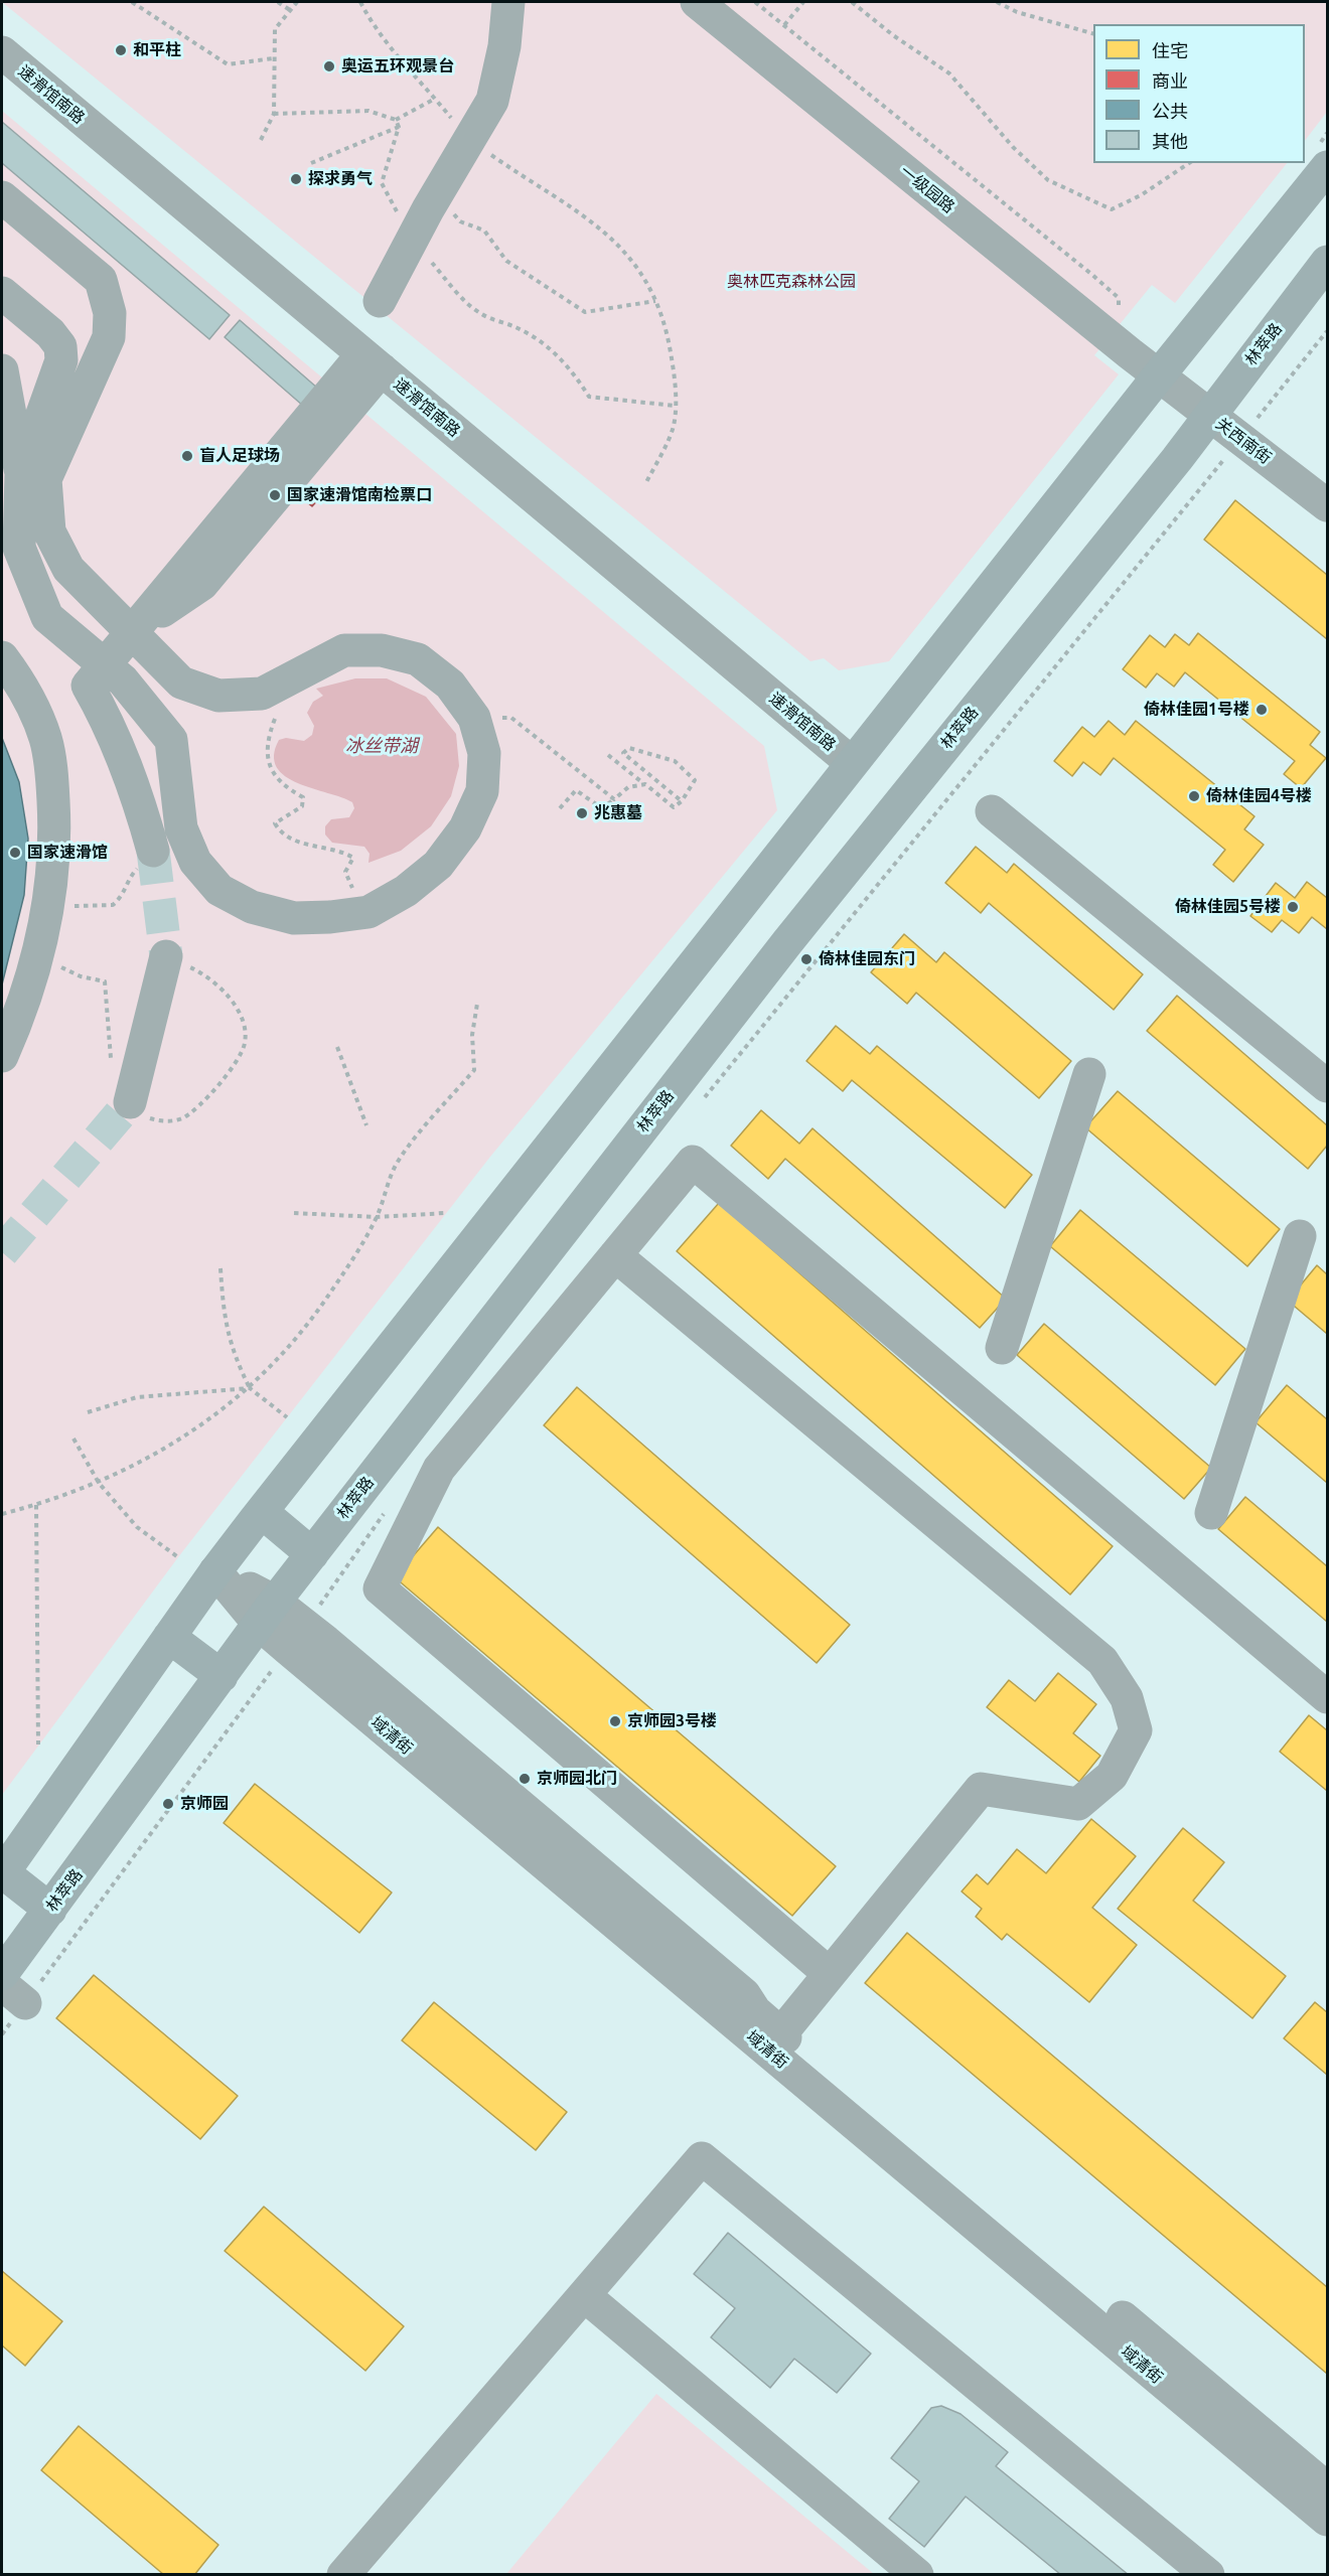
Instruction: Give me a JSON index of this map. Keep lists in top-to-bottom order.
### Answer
{
  "streets": {
    "main road": ["林萃路"],
    "street": [
      "速滑馆南路",
      "一级园路",
      "关西南街",
      "域清街"
    ]
  },
  "crossings": [
    ["一级园路", "关西南街"],
    ["林萃路", "关西南街"],
    ["林萃路", "域清街"]
  ],
  "water": ["冰丝带湖"],
  "parks": ["奥林匹克森林公园"],
  "places": [
    "和平柱",
    "奥运五环观景台",
    "探求勇气",
    "盲人足球场",
    "国家速滑馆南检票口",
    "倚林佳园1号楼",
    "倚林佳园4号楼",
    "兆惠墓",
    "国家速滑馆",
    "倚林佳园5号楼",
    "倚林佳园东门",
    "京师园3号楼",
    "京师园北门",
    "京师园"
  ],
  "legend": [
    "住宅",
    "商业",
    "公共",
    "其他"
  ]
}
